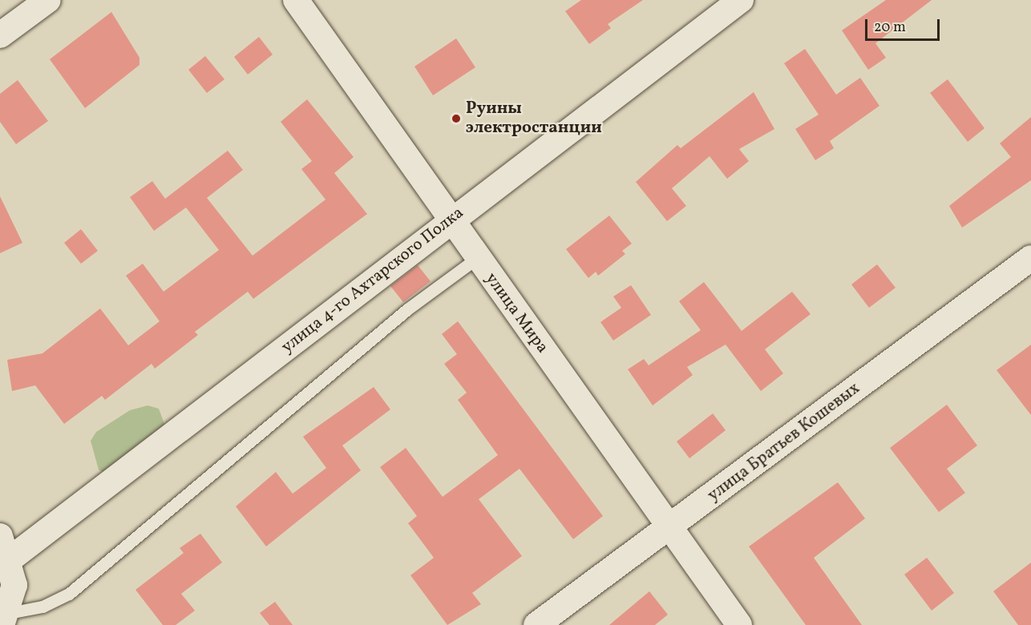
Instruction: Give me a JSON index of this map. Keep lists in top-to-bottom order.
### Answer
{
  "streets": {
    "street": ["улица 4-го Ахтарского Полка", "улица Мира", "улица Братьев Кошевых"]
  },
  "crossings": [
    ["улица 4-го Ахтарского Полка", "улица Мира"],
    ["улица Мира", "улица Братьев Кошевых"]
  ],
  "places": ["Руины электростанции"],
  "scale_bar": "20 m"
}
